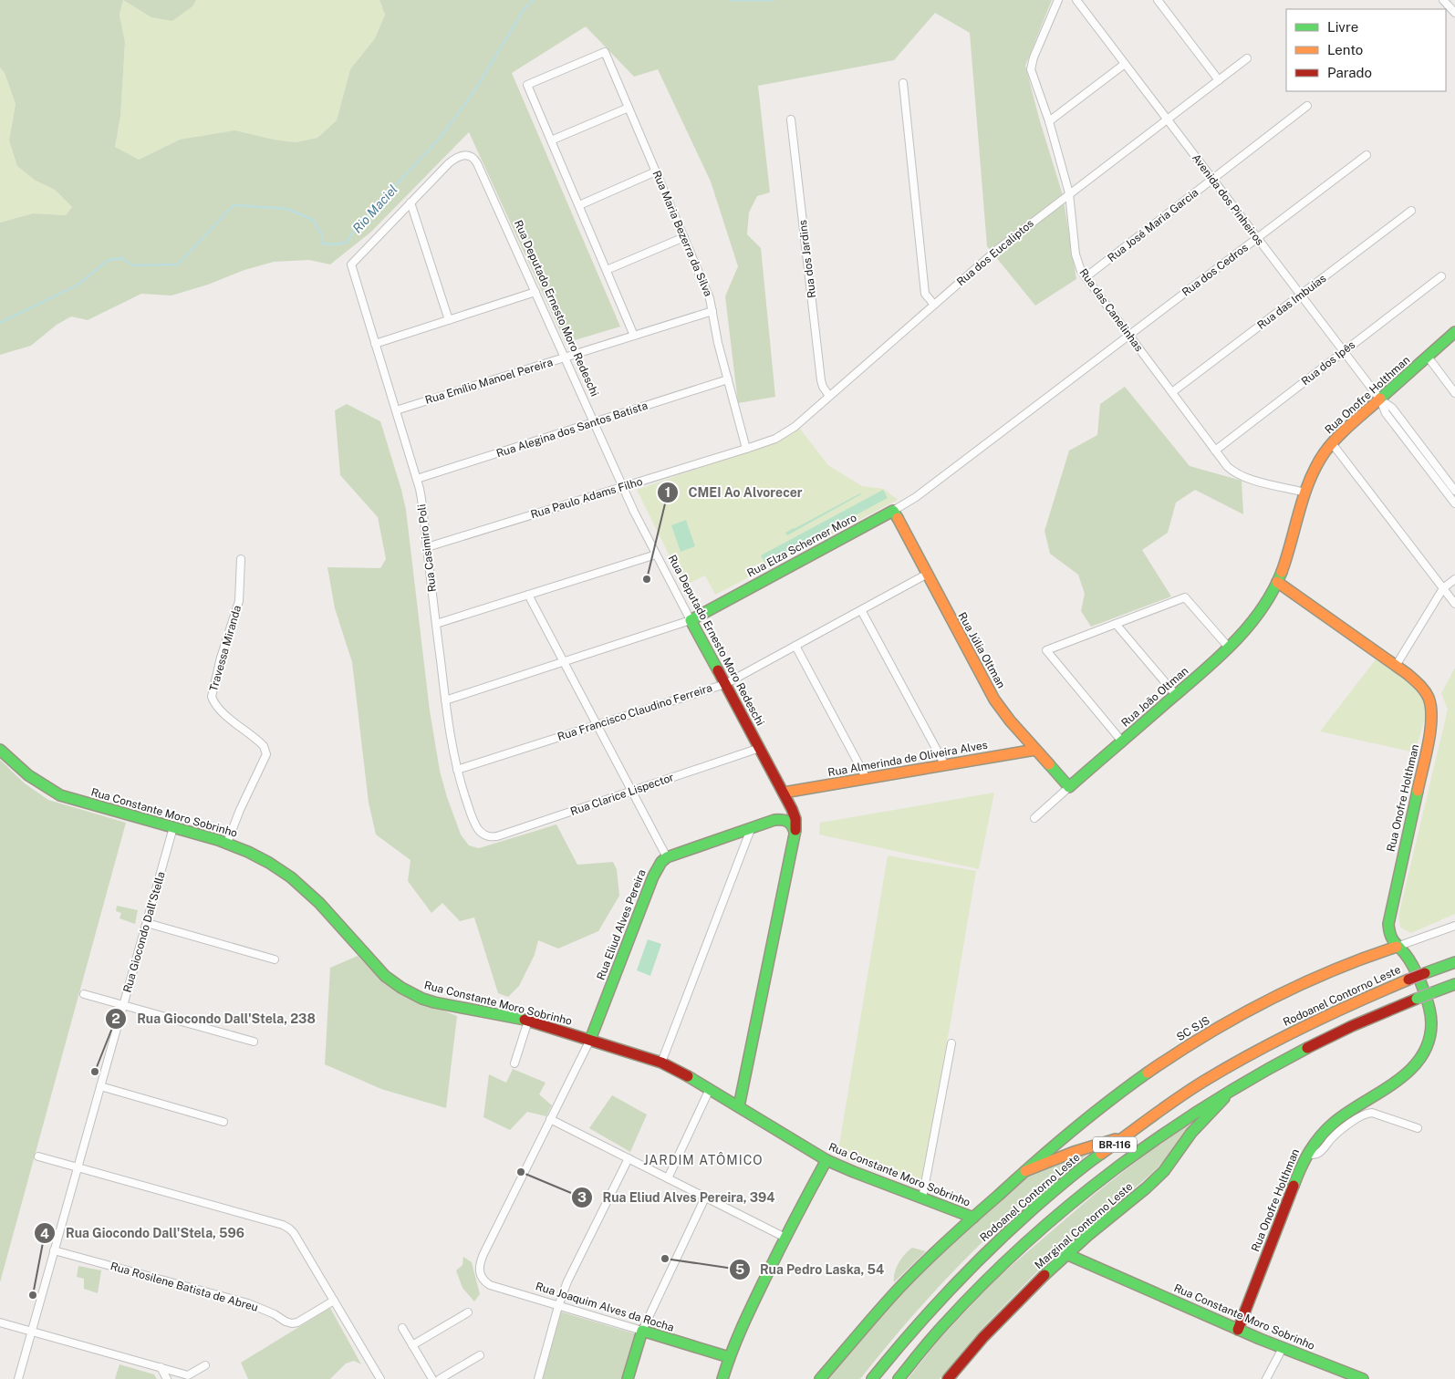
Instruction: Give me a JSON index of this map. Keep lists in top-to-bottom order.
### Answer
{
  "streets": {
    "main road": [
      "Rua Deputado Ernesto Moro Redeschi",
      "Rua Onofre Holthman",
      "Rua Elza Scherner Moro",
      "Rua Júlia Oltman",
      "Rua João Oltman",
      "Rua Almerinda de Oliveira Alves",
      "Rua Constante Moro Sobrinho",
      "Rua Eliud Alves Pereira",
      "Rodoanel Contorno Leste",
      "SC SJS",
      "BR-116",
      "Marginal Contorno Leste",
      "Rua Joaquim Alves da Rocha"
    ],
    "street": [
      "Avenida dos Pinheiros",
      "Rua José Maria Garcia",
      "Rua Maria Bezerra da Silva",
      "Rua dos Eucaliptos",
      "Rua dos Jardins",
      "Rua dos Cedros",
      "Rua das Imbuias",
      "Rua das Canelinhas",
      "Rua dos Ipês",
      "Rua Emílio Manoel Pereira",
      "Rua Alegina dos Santos Batista",
      "Rua Paulo Adams Filho",
      "Rua Casimiro Poli",
      "Travessa Miranda",
      "Rua Francisco Claudino Ferreira",
      "Rua Clarice Lispector",
      "Rua Giocondo Dall'Stella",
      "Rua Rosilene Batista de Abreu"
    ]
  },
  "crossings": [
    ["Avenida dos Pinheiros", "Rua José Maria Garcia"],
    ["Avenida dos Pinheiros", "Rua dos Eucaliptos"],
    ["Avenida dos Pinheiros", "Rua dos Cedros"],
    ["Avenida dos Pinheiros", "Rua das Imbuias"],
    ["Avenida dos Pinheiros", "Rua dos Ipês"],
    ["Avenida dos Pinheiros", "Rua Onofre Holthman"],
    ["Rua José Maria Garcia", "Rua das Canelinhas"],
    ["Rua Maria Bezerra da Silva", "Rua dos Eucaliptos"],
    ["Rua Maria Bezerra da Silva", "Rua Emílio Manoel Pereira"],
    ["Rua Maria Bezerra da Silva", "Rua Alegina dos Santos Batista"],
    ["Rua Maria Bezerra da Silva", "Rua Paulo Adams Filho"],
    ["Rua dos Eucaliptos", "Rua dos Jardins"],
    ["Rua dos Eucaliptos", "Rua das Canelinhas"],
    ["Rua dos Eucaliptos", "Rua Paulo Adams Filho"],
    ["Rua dos Cedros", "Rua das Canelinhas"],
    ["Rua dos Cedros", "Rua Elza Scherner Moro"],
    ["Rua das Imbuias", "Rua das Canelinhas"],
    ["Rua Deputado Ernesto Moro Redeschi", "Rua Emílio Manoel Pereira"],
    ["Rua Deputado Ernesto Moro Redeschi", "Rua Alegina dos Santos Batista"],
    ["Rua Deputado Ernesto Moro Redeschi", "Rua Paulo Adams Filho"],
    ["Rua Deputado Ernesto Moro Redeschi", "Rua Elza Scherner Moro"],
    ["Rua Deputado Ernesto Moro Redeschi", "Rua Casimiro Poli"],
    ["Rua Deputado Ernesto Moro Redeschi", "Rua Francisco Claudino Ferreira"],
    ["Rua Deputado Ernesto Moro Redeschi", "Rua Almerinda de Oliveira Alves"],
    ["Rua Deputado Ernesto Moro Redeschi", "Rua Clarice Lispector"],
    ["Rua Deputado Ernesto Moro Redeschi", "Rua Constante Moro Sobrinho"],
    ["Rua das Canelinhas", "Rua dos Ipês"],
    ["Rua das Canelinhas", "Rua Onofre Holthman"],
    ["Rua das Canelinhas", "Rua Elza Scherner Moro"],
    ["Rua Emílio Manoel Pereira", "Rua Casimiro Poli"],
    ["Rua Onofre Holthman", "Rua João Oltman"],
    ["Rua Onofre Holthman", "Rua Constante Moro Sobrinho"],
    ["Rua Onofre Holthman", "SC SJS"],
    ["Rua Alegina dos Santos Batista", "Rua Casimiro Poli"],
    ["Rua Paulo Adams Filho", "Rua Casimiro Poli"],
    ["Rua Elza Scherner Moro", "Rua Casimiro Poli"],
    ["Rua Elza Scherner Moro", "Rua Júlia Oltman"],
    ["Rua Casimiro Poli", "Rua Francisco Claudino Ferreira"],
    ["Rua Casimiro Poli", "Rua Clarice Lispector"],
    ["Travessa Miranda", "Rua Constante Moro Sobrinho"],
    ["Rua Júlia Oltman", "Rua João Oltman"],
    ["Rua Júlia Oltman", "Rua Francisco Claudino Ferreira"],
    ["Rua Júlia Oltman", "Rua Almerinda de Oliveira Alves"],
    ["Rua Constante Moro Sobrinho", "Rua Eliud Alves Pereira"],
    ["Rua Constante Moro Sobrinho", "Rua Giocondo Dall'Stella"],
    ["Rua Constante Moro Sobrinho", "Marginal Contorno Leste"],
    ["Rua Eliud Alves Pereira", "Rua Joaquim Alves da Rocha"],
    ["Rua Giocondo Dall'Stella", "Rua Rosilene Batista de Abreu"],
    ["BR-116", "Marginal Contorno Leste"]
  ],
  "districts": ["JARDIM ATÔMICO"],
  "water": ["Rio Maciel"],
  "places": [
    "CMEI Ao Alvorecer",
    "Rua Giocondo Dall'Stela, 238",
    "Rua Eliud Alves Pereira, 394",
    "Rua Pedro Laska, 54",
    "Rua Giocondo Dall'Stela, 596"
  ],
  "legend": ["Livre", "Lento", "Parado"]
}
